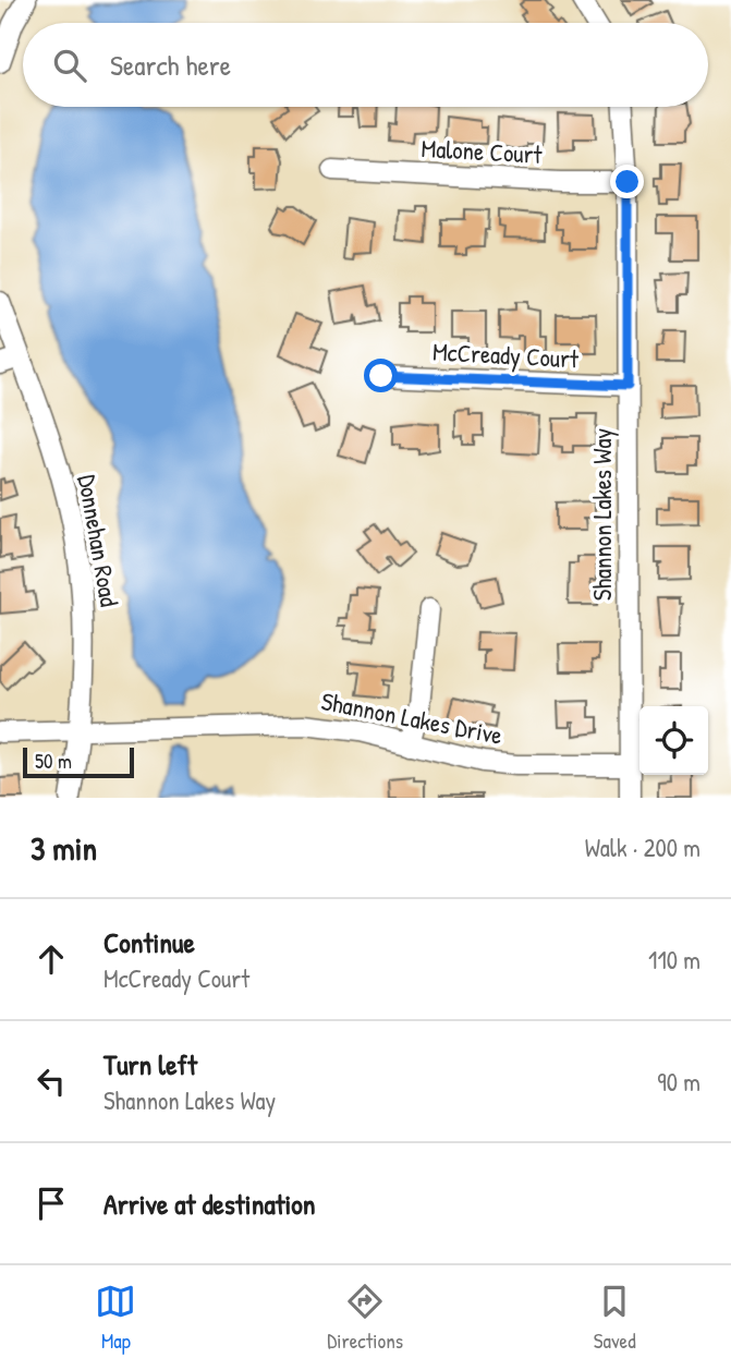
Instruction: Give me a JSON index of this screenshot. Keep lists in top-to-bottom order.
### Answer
{
  "streets": {
    "street": [
      "Malone Court",
      "McCready Court",
      "Shannon Lakes Way",
      "Donnehan Road",
      "Shannon Lakes Drive"
    ]
  },
  "crossings": [
    ["Malone Court", "Shannon Lakes Way"],
    ["McCready Court", "Shannon Lakes Way"],
    ["Shannon Lakes Way", "Shannon Lakes Drive"],
    ["Donnehan Road", "Shannon Lakes Drive"]
  ],
  "scale_bar": "50 m",
  "page": {
    "search": "Search here",
    "scale": "50 m",
    "heading": ["3 min", "Walk · 200 m"],
    "list": [
      ["Continue", "McCready Court", "110 m"],
      ["Turn left", "Shannon Lakes Way", "90 m"],
      "Arrive at destination"
    ],
    "nav": ["Map", "Directions", "Saved"]
  }
}
